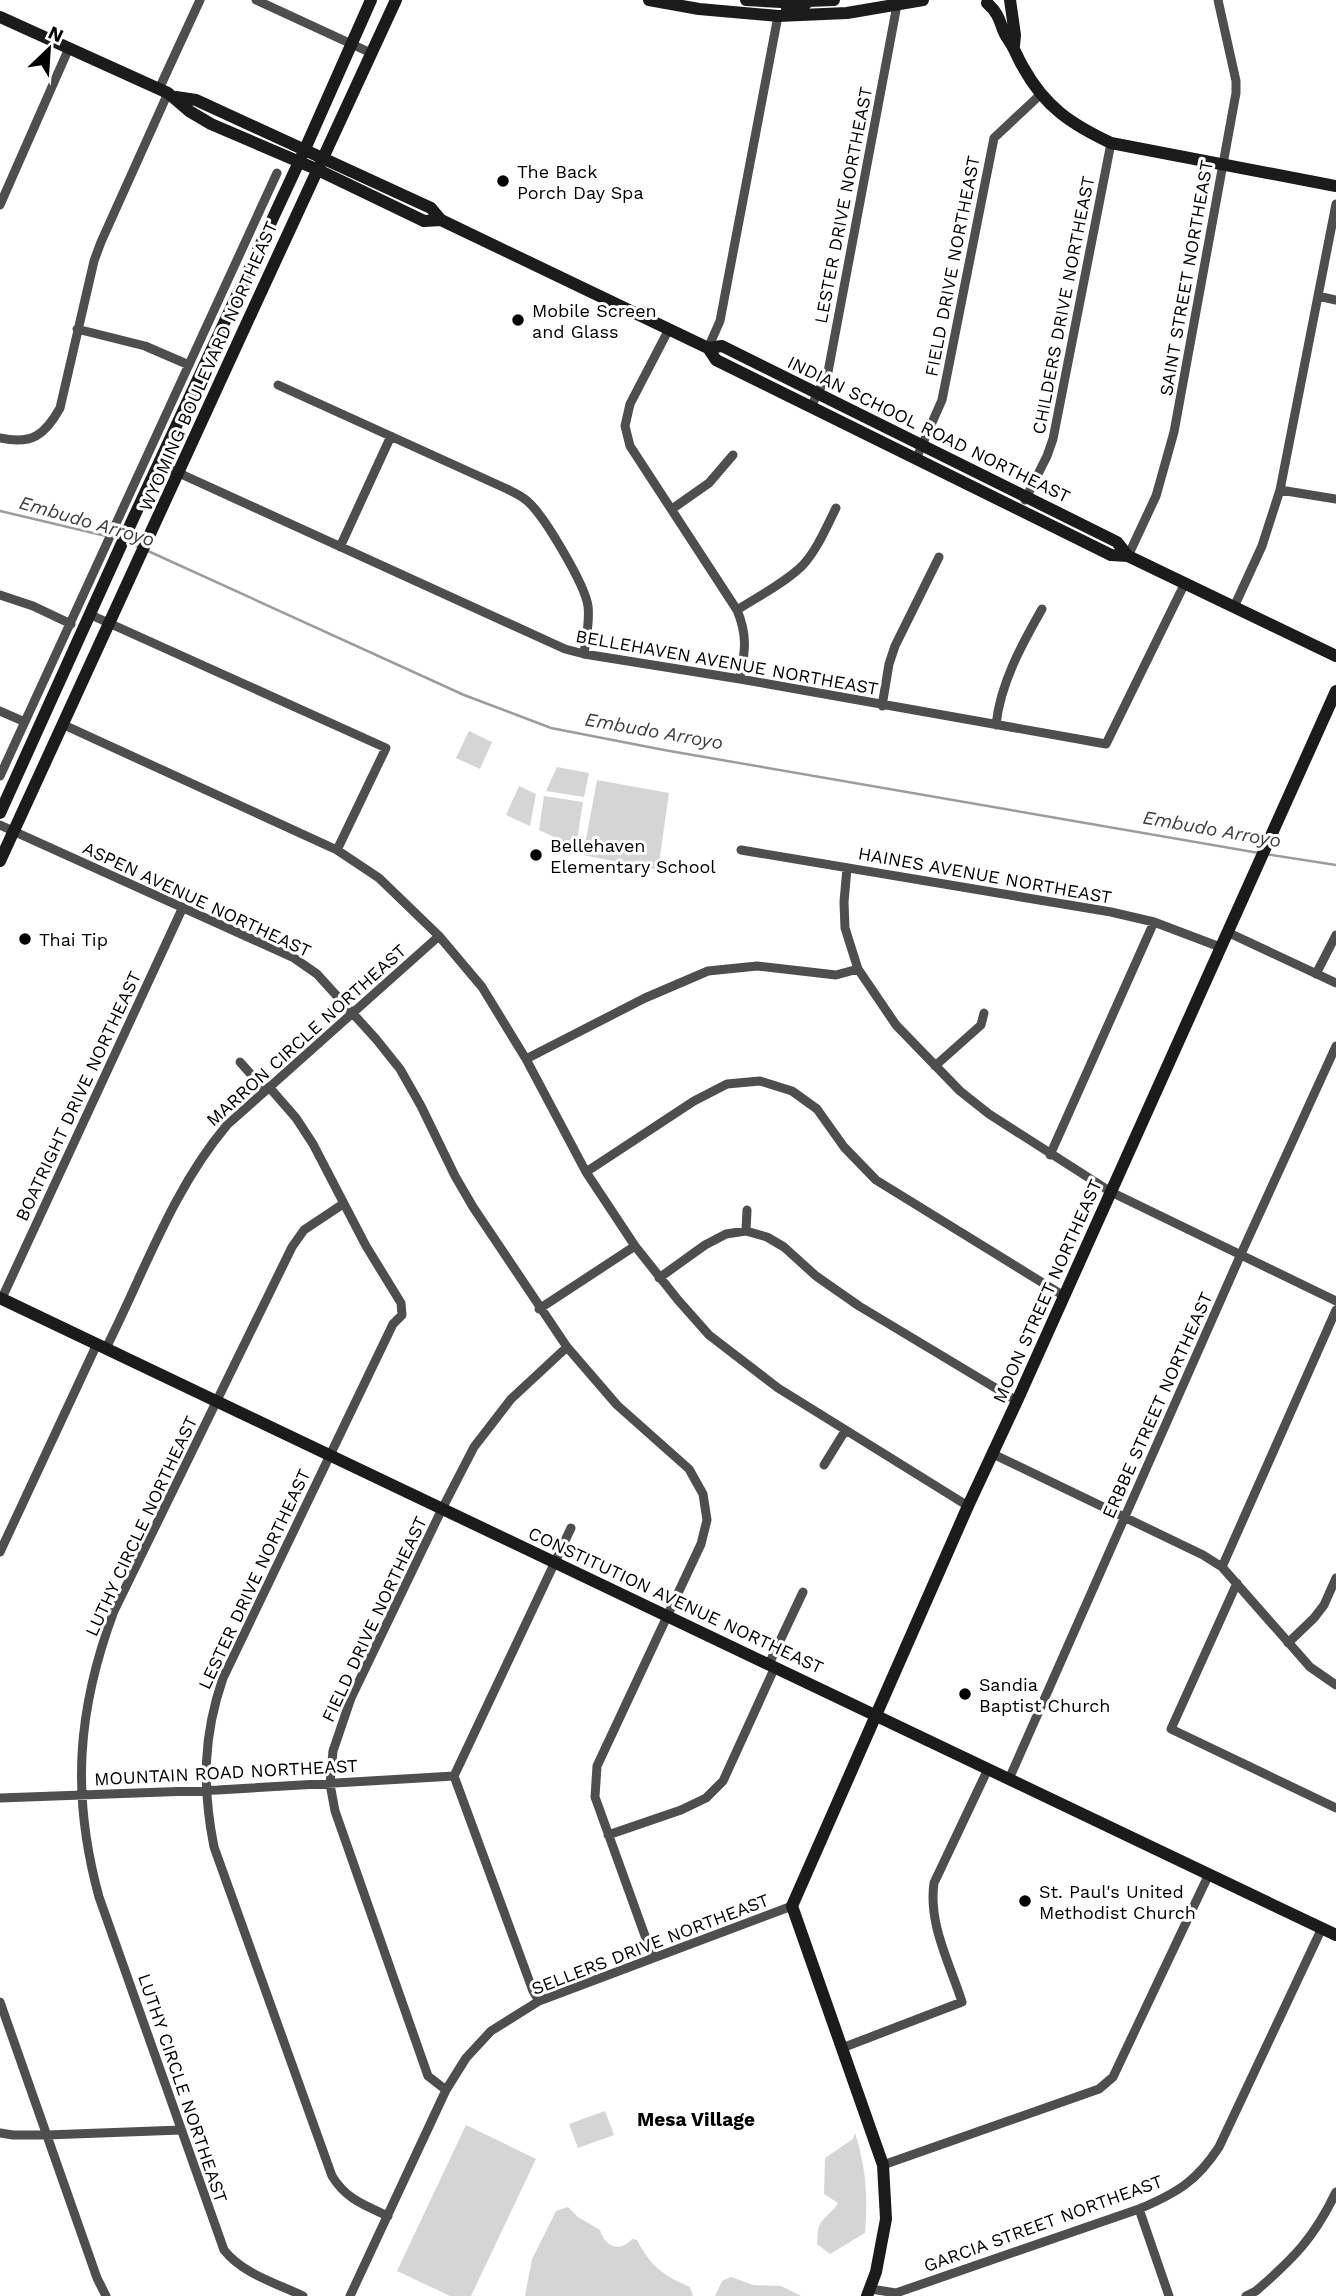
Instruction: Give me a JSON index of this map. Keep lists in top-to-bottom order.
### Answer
{
  "streets": {
    "street": [
      "LESTER DRIVE NORTHEAST",
      "FIELD DRIVE NORTHEAST",
      "SAINT STREET NORTHEAST",
      "CHILDERS DRIVE NORTHEAST",
      "WYOMING BOULEVARD NORTHEAST",
      "INDIAN SCHOOL ROAD NORTHEAST",
      "BELLEHAVEN AVENUE NORTHEAST",
      "HAINES AVENUE NORTHEAST",
      "ASPEN AVENUE NORTHEAST",
      "MARRON CIRCLE NORTHEAST",
      "BOATRIGHT DRIVE NORTHEAST",
      "MOON STREET NORTHEAST",
      "ERBBE STREET NORTHEAST",
      "LUTHY CIRCLE NORTHEAST",
      "CONSTITUTION AVENUE NORTHEAST",
      "MOUNTAIN ROAD NORTHEAST",
      "SELLERS DRIVE NORTHEAST",
      "GARCIA STREET NORTHEAST"
    ]
  },
  "crossings": [
    ["LESTER DRIVE NORTHEAST", "INDIAN SCHOOL ROAD NORTHEAST"],
    ["LESTER DRIVE NORTHEAST", "MARRON CIRCLE NORTHEAST"],
    ["LESTER DRIVE NORTHEAST", "LUTHY CIRCLE NORTHEAST"],
    ["LESTER DRIVE NORTHEAST", "CONSTITUTION AVENUE NORTHEAST"],
    ["LESTER DRIVE NORTHEAST", "MOUNTAIN ROAD NORTHEAST"],
    ["LESTER DRIVE NORTHEAST", "SELLERS DRIVE NORTHEAST"],
    ["FIELD DRIVE NORTHEAST", "INDIAN SCHOOL ROAD NORTHEAST"],
    ["FIELD DRIVE NORTHEAST", "ASPEN AVENUE NORTHEAST"],
    ["FIELD DRIVE NORTHEAST", "CONSTITUTION AVENUE NORTHEAST"],
    ["FIELD DRIVE NORTHEAST", "MOUNTAIN ROAD NORTHEAST"],
    ["FIELD DRIVE NORTHEAST", "SELLERS DRIVE NORTHEAST"],
    ["SAINT STREET NORTHEAST", "INDIAN SCHOOL ROAD NORTHEAST"],
    ["CHILDERS DRIVE NORTHEAST", "INDIAN SCHOOL ROAD NORTHEAST"],
    ["WYOMING BOULEVARD NORTHEAST", "INDIAN SCHOOL ROAD NORTHEAST"],
    ["WYOMING BOULEVARD NORTHEAST", "BELLEHAVEN AVENUE NORTHEAST"],
    ["WYOMING BOULEVARD NORTHEAST", "ASPEN AVENUE NORTHEAST"],
    ["INDIAN SCHOOL ROAD NORTHEAST", "BELLEHAVEN AVENUE NORTHEAST"],
    ["HAINES AVENUE NORTHEAST", "MOON STREET NORTHEAST"],
    ["ASPEN AVENUE NORTHEAST", "MARRON CIRCLE NORTHEAST"],
    ["ASPEN AVENUE NORTHEAST", "BOATRIGHT DRIVE NORTHEAST"],
    ["ASPEN AVENUE NORTHEAST", "CONSTITUTION AVENUE NORTHEAST"],
    ["MARRON CIRCLE NORTHEAST", "CONSTITUTION AVENUE NORTHEAST"],
    ["BOATRIGHT DRIVE NORTHEAST", "CONSTITUTION AVENUE NORTHEAST"],
    ["MOON STREET NORTHEAST", "CONSTITUTION AVENUE NORTHEAST"],
    ["MOON STREET NORTHEAST", "SELLERS DRIVE NORTHEAST"],
    ["ERBBE STREET NORTHEAST", "CONSTITUTION AVENUE NORTHEAST"],
    ["LUTHY CIRCLE NORTHEAST", "CONSTITUTION AVENUE NORTHEAST"],
    ["LUTHY CIRCLE NORTHEAST", "MOUNTAIN ROAD NORTHEAST"],
    ["CONSTITUTION AVENUE NORTHEAST", "GARCIA STREET NORTHEAST"]
  ],
  "districts": ["Mesa Village"],
  "water": ["Embudo Arroyo"],
  "places": [
    "The Back Porch Day Spa",
    "Mobile Screen and Glass",
    "Bellehaven Elementary School",
    "Thai Tip",
    "Sandia Baptist Church",
    "St. Paul's United Methodist Church"
  ],
  "north": "top right"
}
